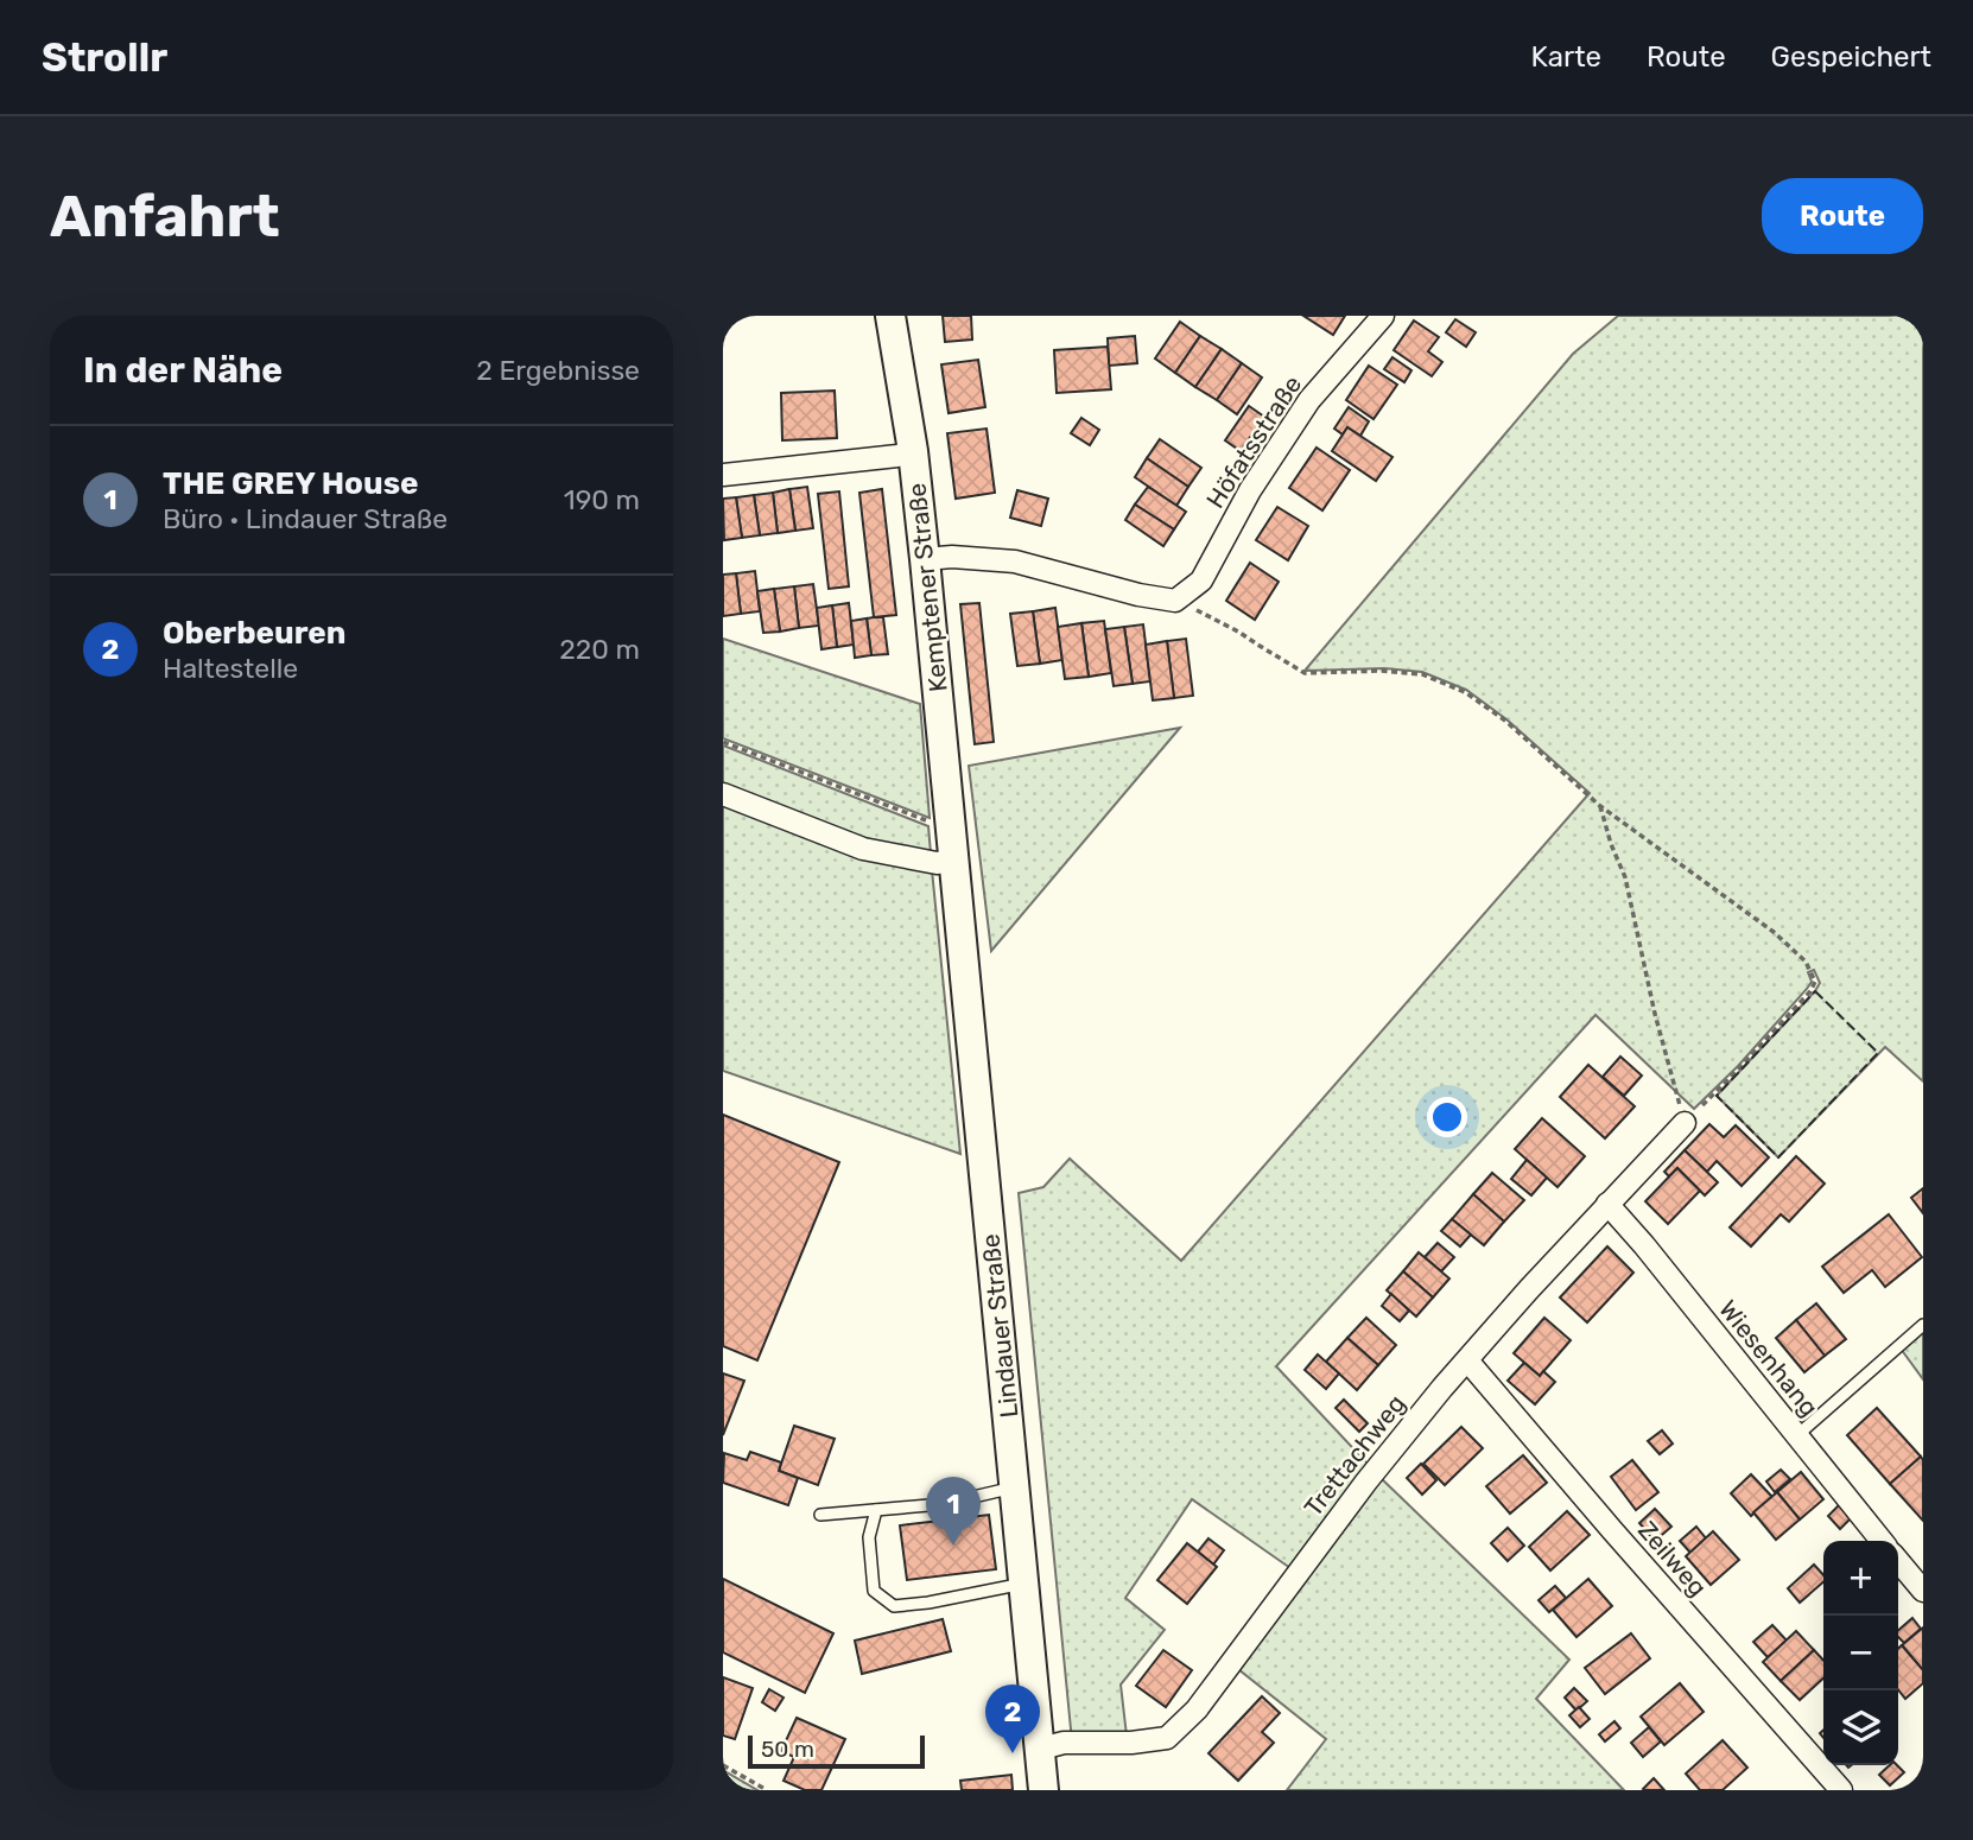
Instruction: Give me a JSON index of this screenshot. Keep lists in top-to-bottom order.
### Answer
{
  "streets": {
    "main road": ["Kemptener Straße", "Lindauer Straße"],
    "street": [
      "Höfatsstraße",
      "Wiesenhang",
      "Trettachweg",
      "Zeilweg"
    ]
  },
  "crossings": [
    ["Kemptener Straße", "Lindauer Straße"],
    ["Lindauer Straße", "Trettachweg"],
    ["Wiesenhang", "Trettachweg"],
    ["Trettachweg", "Zeilweg"]
  ],
  "scale_bar": "50 m",
  "page": {
    "header": "Strollr",
    "nav": ["Karte", "Route", "Gespeichert"],
    "buttons": "Route",
    "title": "Anfahrt",
    "heading": ["In der Nähe", "2 Ergebnisse"],
    "list": [
      {
        "mark": "1",
        "name": "THE GREY House",
        "note": "Büro · Lindauer Straße",
        "value": "190 m"
      },
      {
        "mark": "2",
        "name": "Oberbeuren",
        "note": "Haltestelle",
        "value": "220 m"
      }
    ],
    "pins": ["1", "2"],
    "map_buttons": ["+", "−"],
    "scale": "50 m"
  }
}
